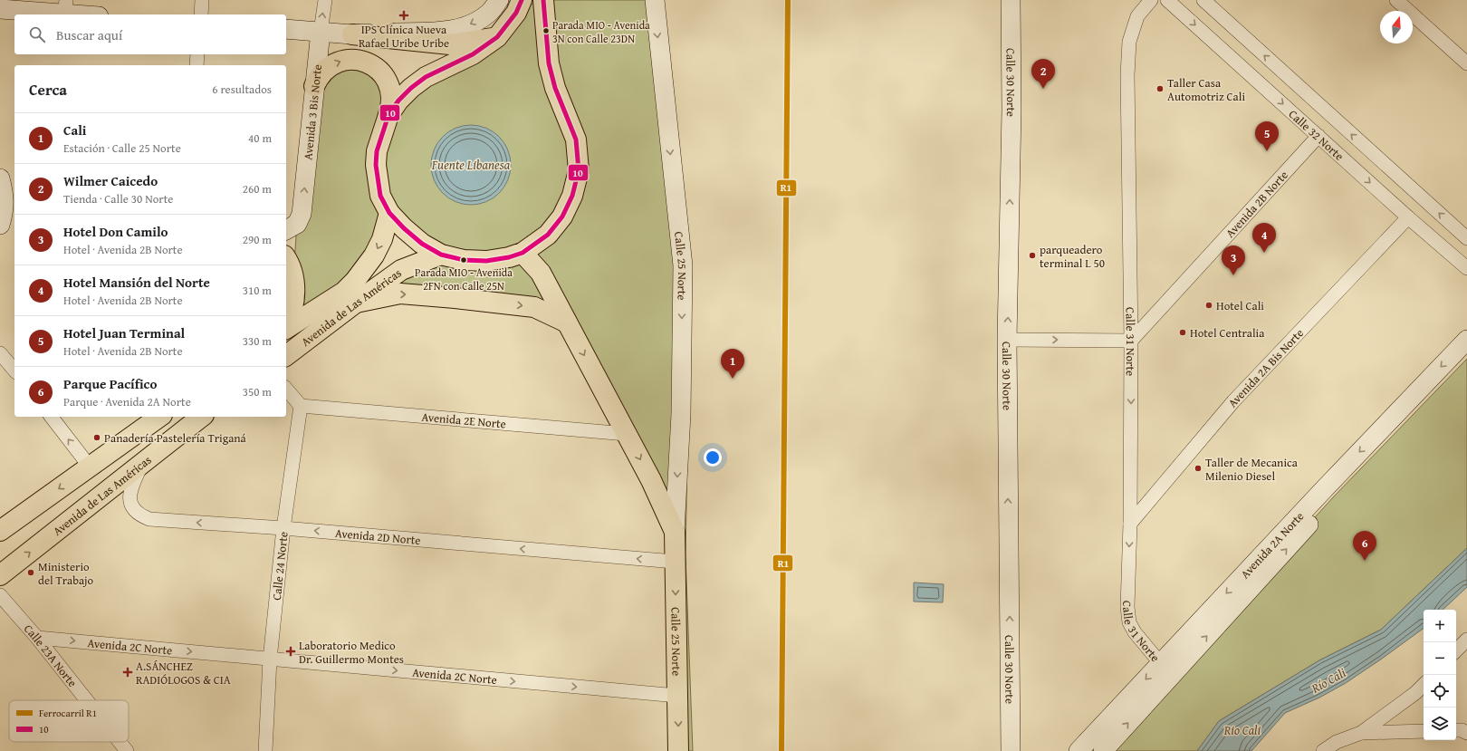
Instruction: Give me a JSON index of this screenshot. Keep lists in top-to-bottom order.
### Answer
{
  "streets": {
    "main road": [
      "Calle 30 Norte",
      "Avenida 3 Bis Norte",
      "Calle 25 Norte",
      "Avenida de Las Américas",
      "Avenida 2A Norte"
    ],
    "street": [
      "Calle 32 Norte",
      "Avenida 2B Norte",
      "Calle 31 Norte",
      "Avenida 2A Bis Norte",
      "Avenida 2E Norte",
      "Avenida 2D Norte",
      "Calle 24 Norte",
      "Avenida 2C Norte",
      "Calle 23A Norte"
    ]
  },
  "crossings": [
    ["Calle 32 Norte", "Avenida 2B Norte"],
    ["Calle 32 Norte", "Avenida 2A Bis Norte"],
    ["Avenida 2B Norte", "Calle 31 Norte"],
    ["Calle 25 Norte", "Avenida 2E Norte"],
    ["Calle 25 Norte", "Avenida 2D Norte"],
    ["Calle 25 Norte", "Avenida 2C Norte"],
    ["Avenida de Las Américas", "Avenida 2D Norte"],
    ["Calle 31 Norte", "Avenida 2A Bis Norte"],
    ["Calle 31 Norte", "Avenida 2A Norte"],
    ["Avenida 2E Norte", "Calle 24 Norte"],
    ["Avenida 2D Norte", "Calle 24 Norte"],
    ["Calle 24 Norte", "Avenida 2C Norte"],
    ["Avenida 2C Norte", "Calle 23A Norte"]
  ],
  "one_way": [
    "Calle 30 Norte",
    "Avenida 3 Bis Norte",
    "Calle 25 Norte",
    "Calle 31 Norte",
    "Avenida 2D Norte",
    "Avenida 2C Norte"
  ],
  "water": ["Fuente Libanesa", "Río Cali", "Rio Cali"],
  "places": {
    "health": ["IPS Clínica Nueva Rafael Uribe Uribe", "Laboratorio Medico Dr. Guillermo Montes", "A.SÁNCHEZ RADIÓLOGOS & CIA"],
    "other": [
      "Parada MIO - Avenida 3N con Calle 23DN",
      "Taller Casa Automotriz Cali",
      "parqueadero terminal L 50",
      "Parada MIO - Avenida 2FN con Calle 25N",
      "Hotel Cali",
      "Hotel Centralia",
      "Panadería Pastelería Triganá",
      "Taller de Mecanica Milenio Diesel",
      "Ministerio del Trabajo"
    ]
  },
  "lines": ["rail line R1", "transit line 10"],
  "legend": ["Ferrocarril R1", "10"],
  "north": "top",
  "page": {
    "search": "Buscar aquí",
    "pins": [
      "2",
      "5",
      "4",
      "3",
      "1",
      "6"
    ],
    "heading": ["Cerca", "6 resultados"],
    "list": [
      {
        "mark": "1",
        "name": "Cali",
        "note": "Estación · Calle 25 Norte",
        "value": "40 m"
      },
      {
        "mark": "2",
        "name": "Wilmer Caicedo",
        "note": "Tienda · Calle 30 Norte",
        "value": "260 m"
      },
      {
        "mark": "3",
        "name": "Hotel Don Camilo",
        "note": "Hotel · Avenida 2B Norte",
        "value": "290 m"
      },
      {
        "mark": "4",
        "name": "Hotel Mansión del Norte",
        "note": "Hotel · Avenida 2B Norte",
        "value": "310 m"
      },
      {
        "mark": "5",
        "name": "Hotel Juan Terminal",
        "note": "Hotel · Avenida 2B Norte",
        "value": "330 m"
      },
      {
        "mark": "6",
        "name": "Parque Pacífico",
        "note": "Parque · Avenida 2A Norte",
        "value": "350 m"
      }
    ],
    "map_buttons": ["+", "−"]
  }
}
